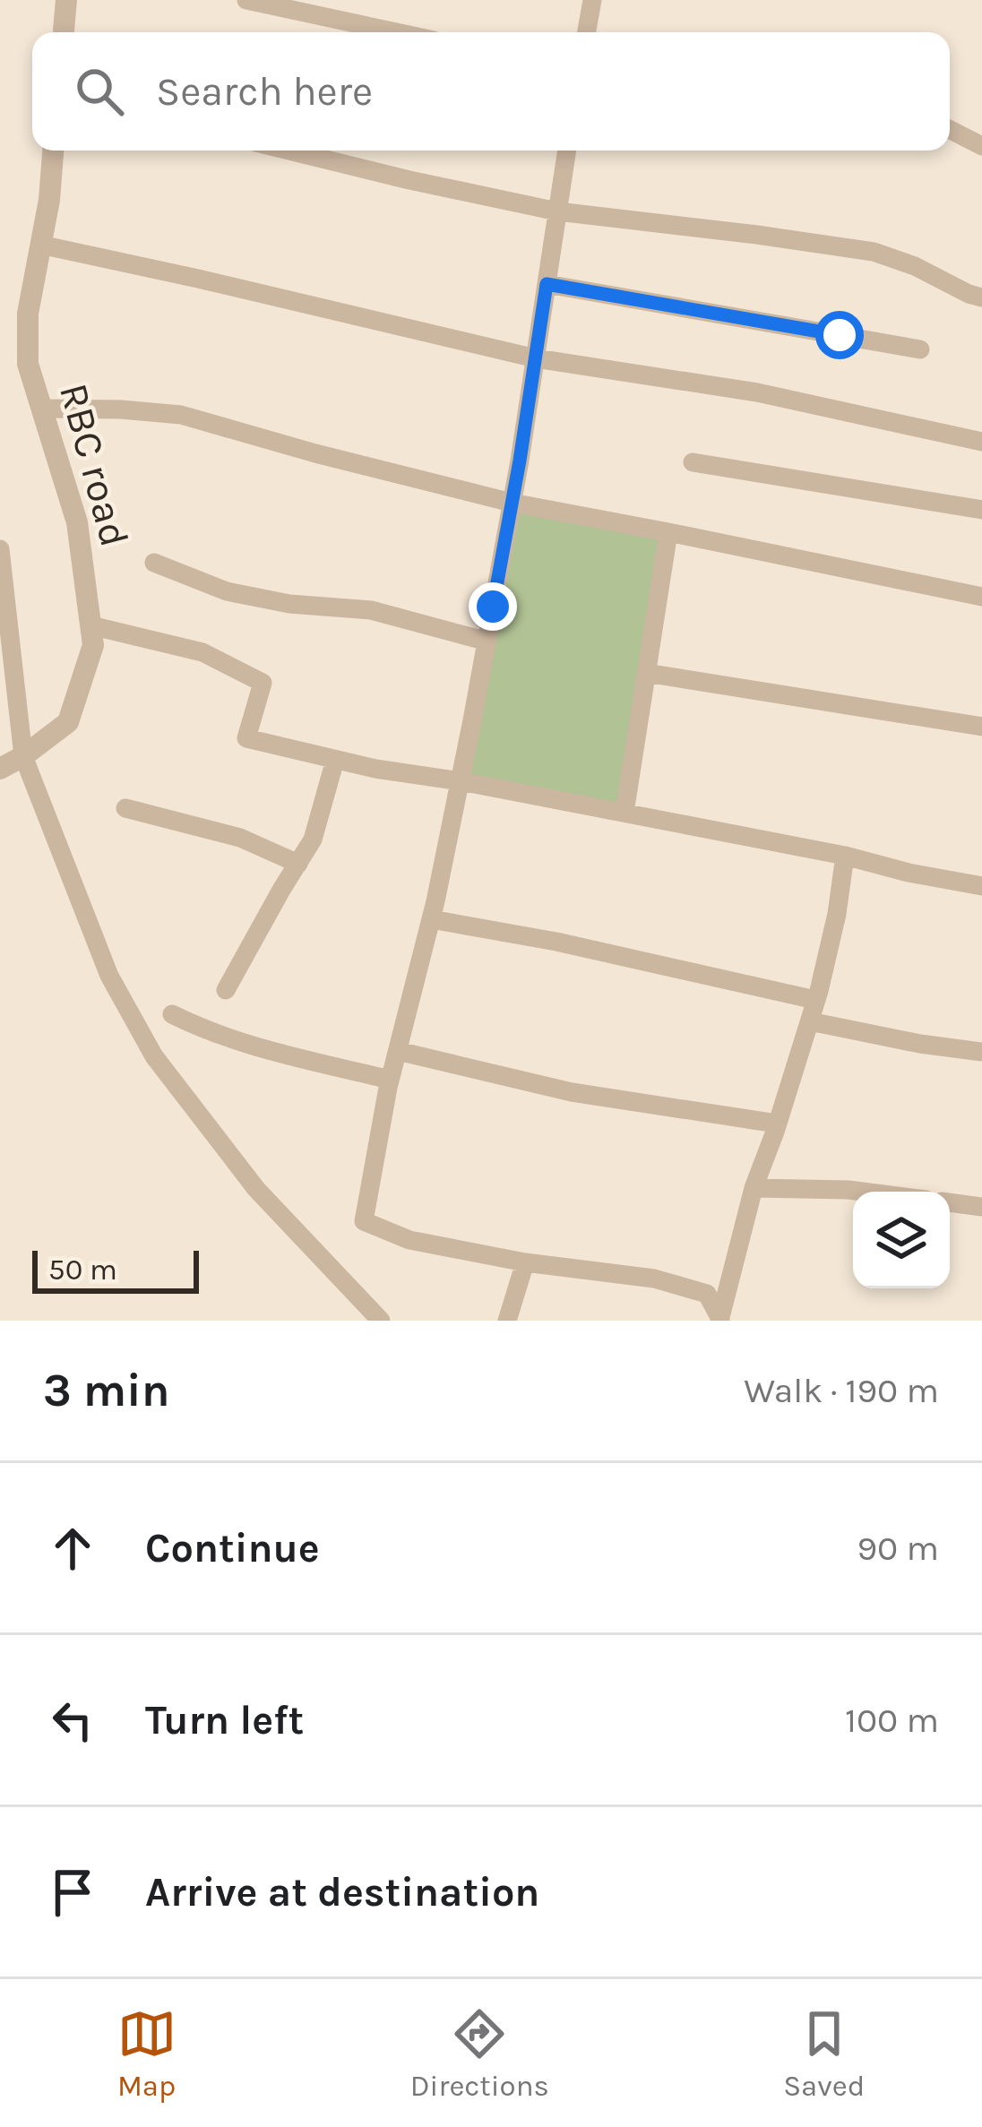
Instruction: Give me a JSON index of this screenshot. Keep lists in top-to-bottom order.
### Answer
{
  "streets": {
    "street": ["RBC road"]
  },
  "scale_bar": "50 m",
  "page": {
    "search": "Search here",
    "scale": "50 m",
    "heading": ["3 min", "Walk · 190 m"],
    "list": [
      ["Continue", "90 m"],
      ["Turn left", "100 m"],
      "Arrive at destination"
    ],
    "nav": ["Map", "Directions", "Saved"]
  }
}
